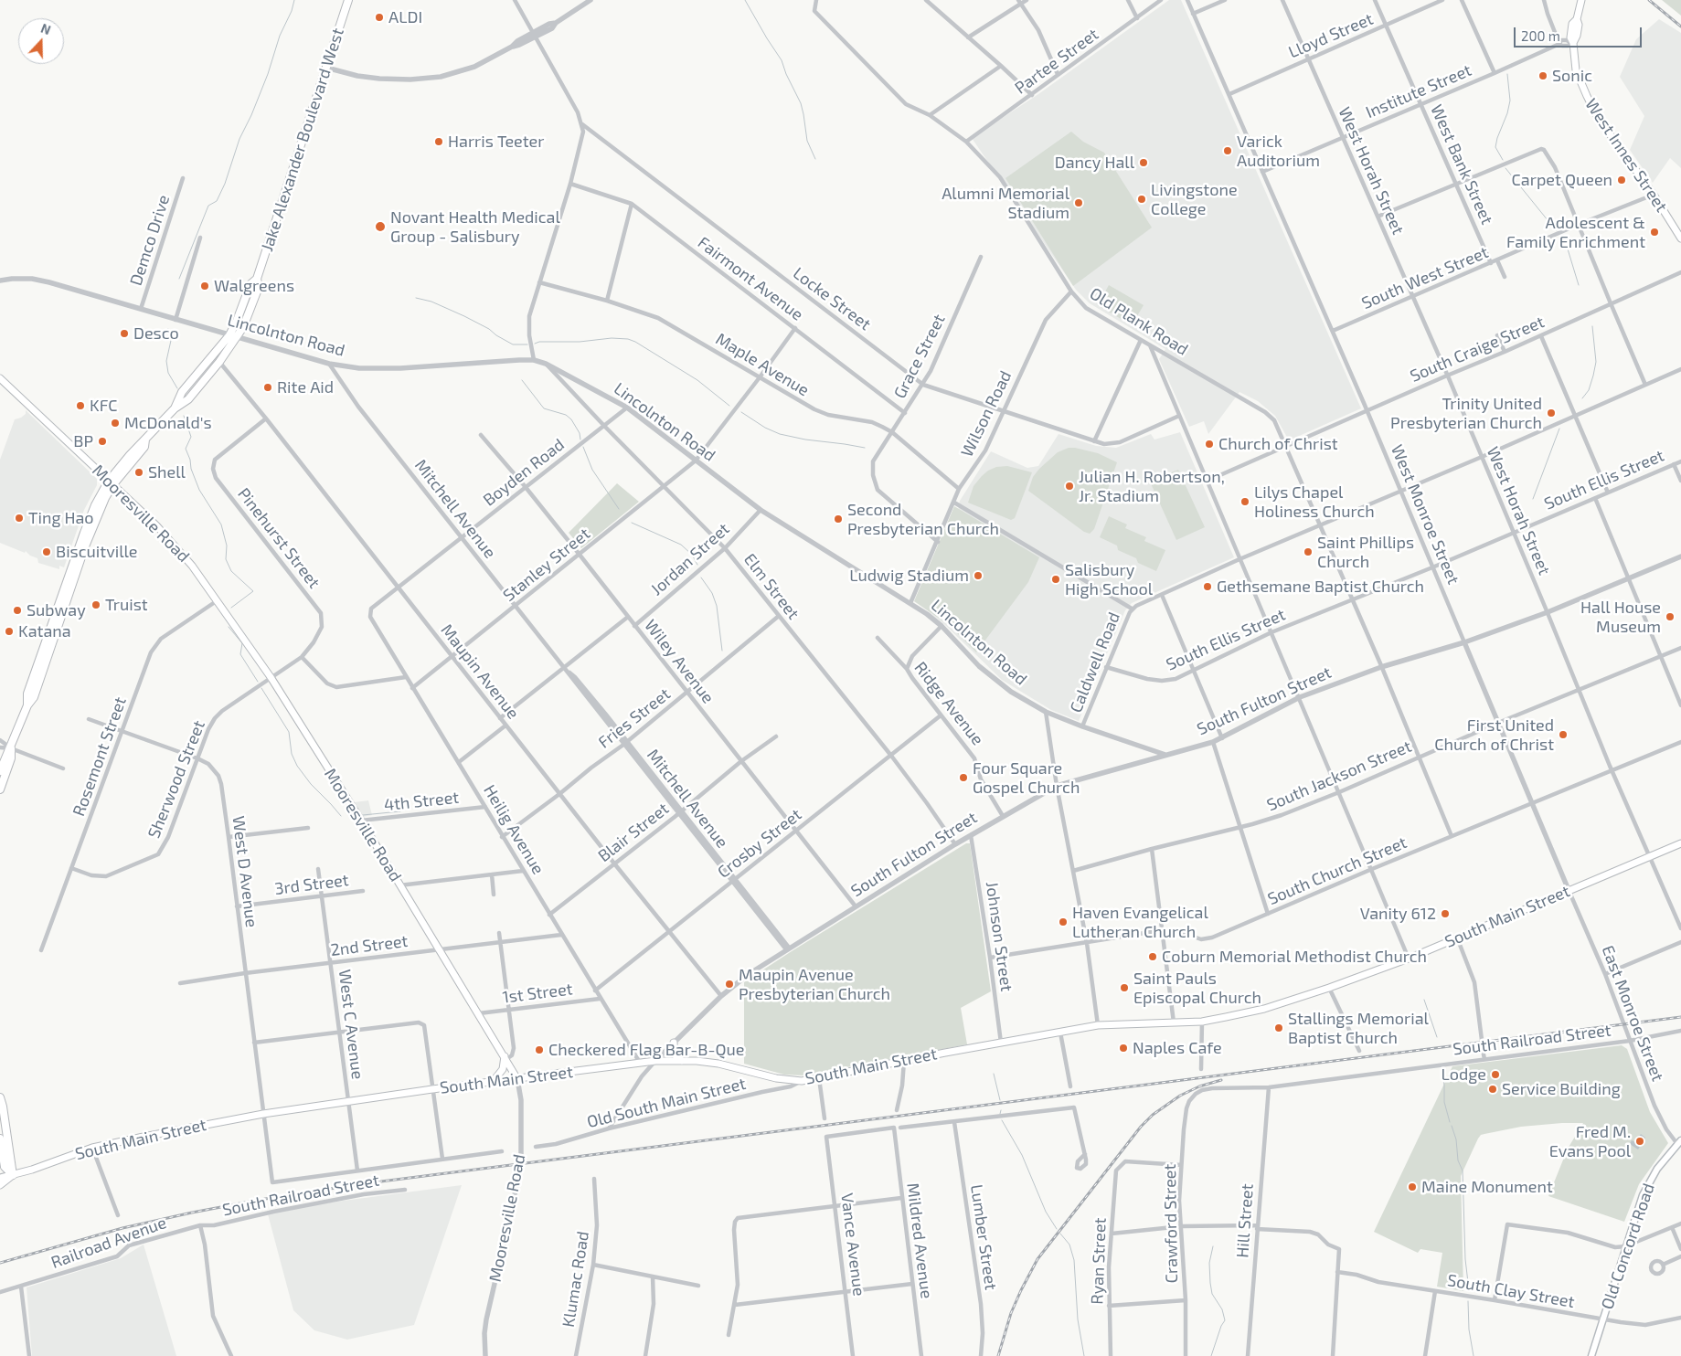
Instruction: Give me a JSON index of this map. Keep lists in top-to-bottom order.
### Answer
{
  "streets": {
    "highway": ["Jake Alexander Boulevard West"],
    "main road": [
      "West Innes Street",
      "Mooresville Road",
      "South Main Street",
      "Old Concord Road"
    ],
    "street": [
      "Lloyd Street",
      "Partee Street",
      "Institute Street",
      "West Bank Street",
      "West Horah Street",
      "Demco Drive",
      "South West Street",
      "Fairmont Avenue",
      "Locke Street",
      "Old Plank Road",
      "Lincolnton Road",
      "South Craige Street",
      "Grace Street",
      "Maple Avenue",
      "Wilson Road",
      "Boyden Road",
      "South Ellis Street",
      "Mitchell Avenue",
      "West Monroe Street",
      "Pinehurst Street",
      "Jordan Street",
      "Stanley Street",
      "Elm Street",
      "Wiley Avenue",
      "Caldwell Road",
      "Maupin Avenue",
      "South Fulton Street",
      "Ridge Avenue",
      "Fries Street",
      "Rosemont Street",
      "South Jackson Street",
      "Sherwood Street",
      "4th Street",
      "Heilig Avenue",
      "Blair Street",
      "Crosby Street",
      "South Church Street",
      "West D Avenue",
      "3rd Street",
      "Johnson Street",
      "2nd Street",
      "1st Street",
      "East Monroe Street",
      "West C Avenue",
      "South Railroad Street",
      "Old South Main Street",
      "Hill Street",
      "Crawford Street",
      "Lumber Street",
      "Mildred Avenue",
      "Railroad Avenue",
      "Vance Avenue",
      "Ryan Street",
      "Klumac Road",
      "South Clay Street"
    ]
  },
  "crossings": [
    ["Lloyd Street", "West Bank Street"],
    ["Lloyd Street", "West Horah Street"],
    ["Lloyd Street", "West Monroe Street"],
    ["Partee Street", "Old Plank Road"],
    ["Institute Street", "West Innes Street"],
    ["Institute Street", "West Bank Street"],
    ["Institute Street", "West Horah Street"],
    ["Institute Street", "West Monroe Street"],
    ["Jake Alexander Boulevard West", "Lincolnton Road"],
    ["Jake Alexander Boulevard West", "Mooresville Road"],
    ["Jake Alexander Boulevard West", "Maupin Avenue"],
    ["West Innes Street", "South West Street"],
    ["West Bank Street", "South West Street"],
    ["West Horah Street", "South West Street"],
    ["West Horah Street", "South Craige Street"],
    ["West Horah Street", "South Ellis Street"],
    ["West Horah Street", "South Fulton Street"],
    ["West Horah Street", "South Jackson Street"],
    ["West Horah Street", "South Church Street"],
    ["West Horah Street", "South Main Street"],
    ["Demco Drive", "Lincolnton Road"],
    ["South West Street", "West Monroe Street"],
    ["Fairmont Avenue", "Grace Street"],
    ["Fairmont Avenue", "Stanley Street"],
    ["Locke Street", "Grace Street"],
    ["Locke Street", "Wilson Road"],
    ["Old Plank Road", "South Craige Street"],
    ["Old Plank Road", "Wilson Road"],
    ["Old Plank Road", "South Ellis Street"],
    ["Old Plank Road", "South Fulton Street"],
    ["Old Plank Road", "South Jackson Street"],
    ["Old Plank Road", "South Church Street"],
    ["Lincolnton Road", "Wilson Road"],
    ["Lincolnton Road", "Boyden Road"],
    ["Lincolnton Road", "Mitchell Avenue"],
    ["Lincolnton Road", "Jordan Street"],
    ["Lincolnton Road", "Stanley Street"],
    ["Lincolnton Road", "Elm Street"],
    ["Lincolnton Road", "Caldwell Road"],
    ["Lincolnton Road", "South Fulton Street"],
    ["South Craige Street", "West Monroe Street"],
    ["Grace Street", "Maple Avenue"],
    ["Grace Street", "Wilson Road"],
    ["Maple Avenue", "Wilson Road"],
    ["Maple Avenue", "Stanley Street"],
    ["Boyden Road", "Mitchell Avenue"],
    ["Boyden Road", "Elm Street"],
    ["Boyden Road", "Wiley Avenue"],
    ["Boyden Road", "Maupin Avenue"],
    ["Boyden Road", "Heilig Avenue"],
    ["South Ellis Street", "West Monroe Street"],
    ["South Ellis Street", "Caldwell Road"],
    ["Mitchell Avenue", "Stanley Street"],
    ["Mitchell Avenue", "South Fulton Street"],
    ["Mitchell Avenue", "Fries Street"],
    ["Mitchell Avenue", "Blair Street"],
    ["Mitchell Avenue", "Crosby Street"],
    ["Mooresville Road", "Pinehurst Street"],
    ["Mooresville Road", "Rosemont Street"],
    ["Mooresville Road", "Sherwood Street"],
    ["Mooresville Road", "4th Street"],
    ["Mooresville Road", "South Main Street"],
    ["Mooresville Road", "2nd Street"],
    ["Mooresville Road", "1st Street"],
    ["West Monroe Street", "South Fulton Street"],
    ["West Monroe Street", "South Jackson Street"],
    ["West Monroe Street", "South Church Street"],
    ["West Monroe Street", "South Main Street"],
    ["West Monroe Street", "East Monroe Street"],
    ["Pinehurst Street", "Maupin Avenue"],
    ["Pinehurst Street", "Sherwood Street"],
    ["Jordan Street", "Elm Street"],
    ["Jordan Street", "Wiley Avenue"],
    ["Stanley Street", "Elm Street"],
    ["Stanley Street", "Wiley Avenue"],
    ["Stanley Street", "Maupin Avenue"],
    ["Stanley Street", "Heilig Avenue"],
    ["Elm Street", "South Fulton Street"],
    ["Elm Street", "Fries Street"],
    ["Elm Street", "Crosby Street"],
    ["Wiley Avenue", "South Fulton Street"],
    ["Wiley Avenue", "Fries Street"],
    ["Wiley Avenue", "Blair Street"],
    ["Wiley Avenue", "Crosby Street"],
    ["Maupin Avenue", "South Fulton Street"],
    ["Maupin Avenue", "Fries Street"],
    ["Maupin Avenue", "Blair Street"],
    ["Maupin Avenue", "Crosby Street"],
    ["South Fulton Street", "Ridge Avenue"],
    ["South Fulton Street", "South Main Street"],
    ["South Fulton Street", "Johnson Street"],
    ["Ridge Avenue", "Crosby Street"],
    ["Fries Street", "Heilig Avenue"],
    ["Rosemont Street", "Sherwood Street"],
    ["Rosemont Street", "West D Avenue"],
    ["Sherwood Street", "West D Avenue"],
    ["4th Street", "Heilig Avenue"],
    ["Heilig Avenue", "Blair Street"],
    ["Heilig Avenue", "Crosby Street"],
    ["Heilig Avenue", "South Main Street"],
    ["Heilig Avenue", "2nd Street"],
    ["Heilig Avenue", "1st Street"],
    ["South Church Street", "Johnson Street"],
    ["West D Avenue", "3rd Street"],
    ["West D Avenue", "South Main Street"],
    ["West D Avenue", "2nd Street"],
    ["West D Avenue", "West C Avenue"],
    ["3rd Street", "West C Avenue"],
    ["South Main Street", "Johnson Street"],
    ["South Main Street", "East Monroe Street"],
    ["South Main Street", "West C Avenue"],
    ["South Main Street", "Old South Main Street"],
    ["2nd Street", "West C Avenue"],
    ["East Monroe Street", "South Railroad Street"],
    ["East Monroe Street", "Old Concord Road"],
    ["South Railroad Street", "Hill Street"],
    ["South Railroad Street", "Crawford Street"],
    ["South Railroad Street", "Railroad Avenue"],
    ["Crawford Street", "Ryan Street"],
    ["Mildred Avenue", "Vance Avenue"],
    ["Old Concord Road", "South Clay Street"]
  ],
  "places": [
    "ALDI",
    "Sonic",
    "Harris Teeter",
    "Varick Auditorium",
    "Dancy Hall",
    "Carpet Queen",
    "Livingstone College",
    "Alumni Memorial Stadium",
    "Novant Health Medical Group - Salisbury",
    "Adolescent & Family Enrichment",
    "Walgreens",
    "Desco",
    "Rite Aid",
    "KFC",
    "Trinity United Presbyterian Church",
    "McDonald's",
    "BP",
    "Church of Christ",
    "Shell",
    "Julian H. Robertson, Jr. Stadium",
    "Lilys Chapel Holiness Church",
    "Ting Hao",
    "Second Presbyterian Church",
    "Biscuitville",
    "Saint Phillips Church",
    "Ludwig Stadium",
    "Salisbury High School",
    "Gethsemane Baptist Church",
    "Truist",
    "Subway",
    "Hall House Museum",
    "Katana",
    "First United Church of Christ",
    "Four Square Gospel Church",
    "Vanity 612",
    "Haven Evangelical Lutheran Church",
    "Coburn Memorial Methodist Church",
    "Maupin Avenue Presbyterian Church",
    "Saint Pauls Episcopal Church",
    "Stallings Memorial Baptist Church",
    "Naples Cafe",
    "Checkered Flag Bar-B-Que",
    "Lodge",
    "Service Building",
    "Fred M. Evans Pool",
    "Maine Monument"
  ],
  "scale_bar": "200 m",
  "north": "top"
}
